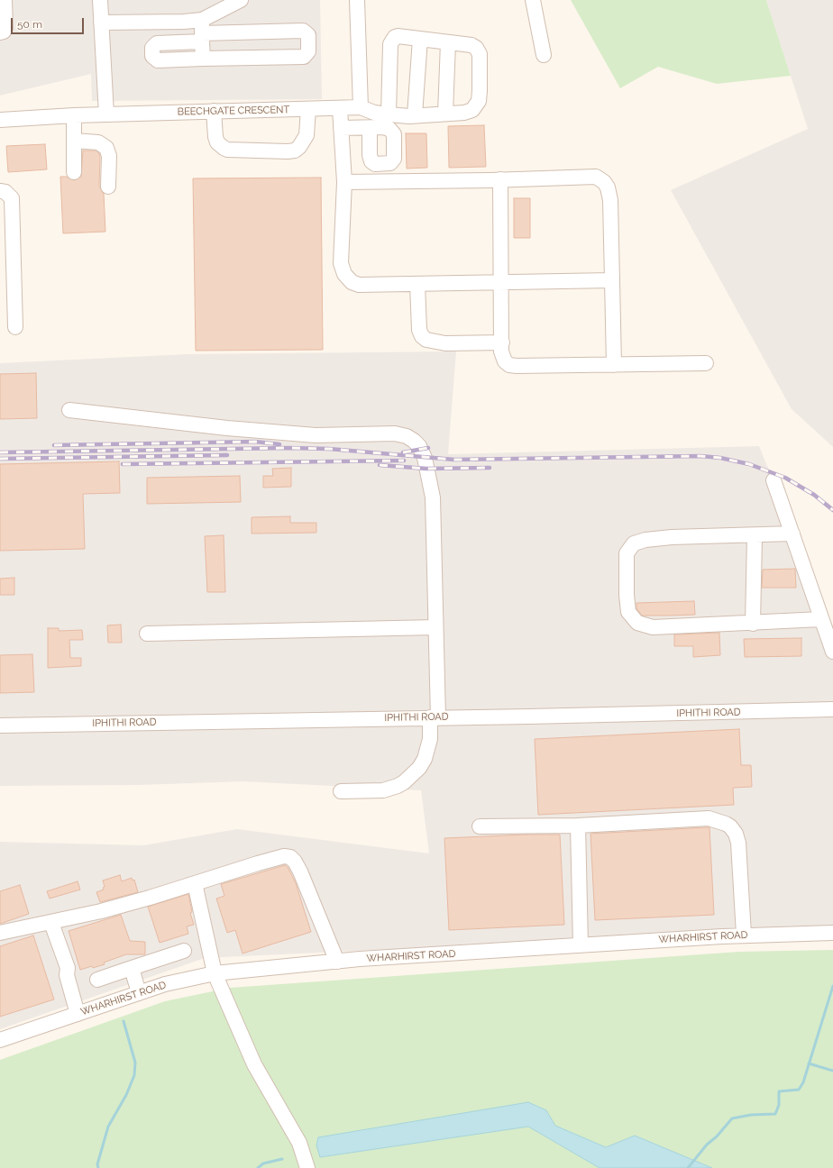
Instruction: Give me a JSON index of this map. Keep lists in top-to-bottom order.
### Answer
{
  "streets": {
    "lane": ["BEECHGATE CRESCENT", "IPHITHI ROAD", "WHARHIRST ROAD"]
  },
  "scale_bar": "50 m"
}
